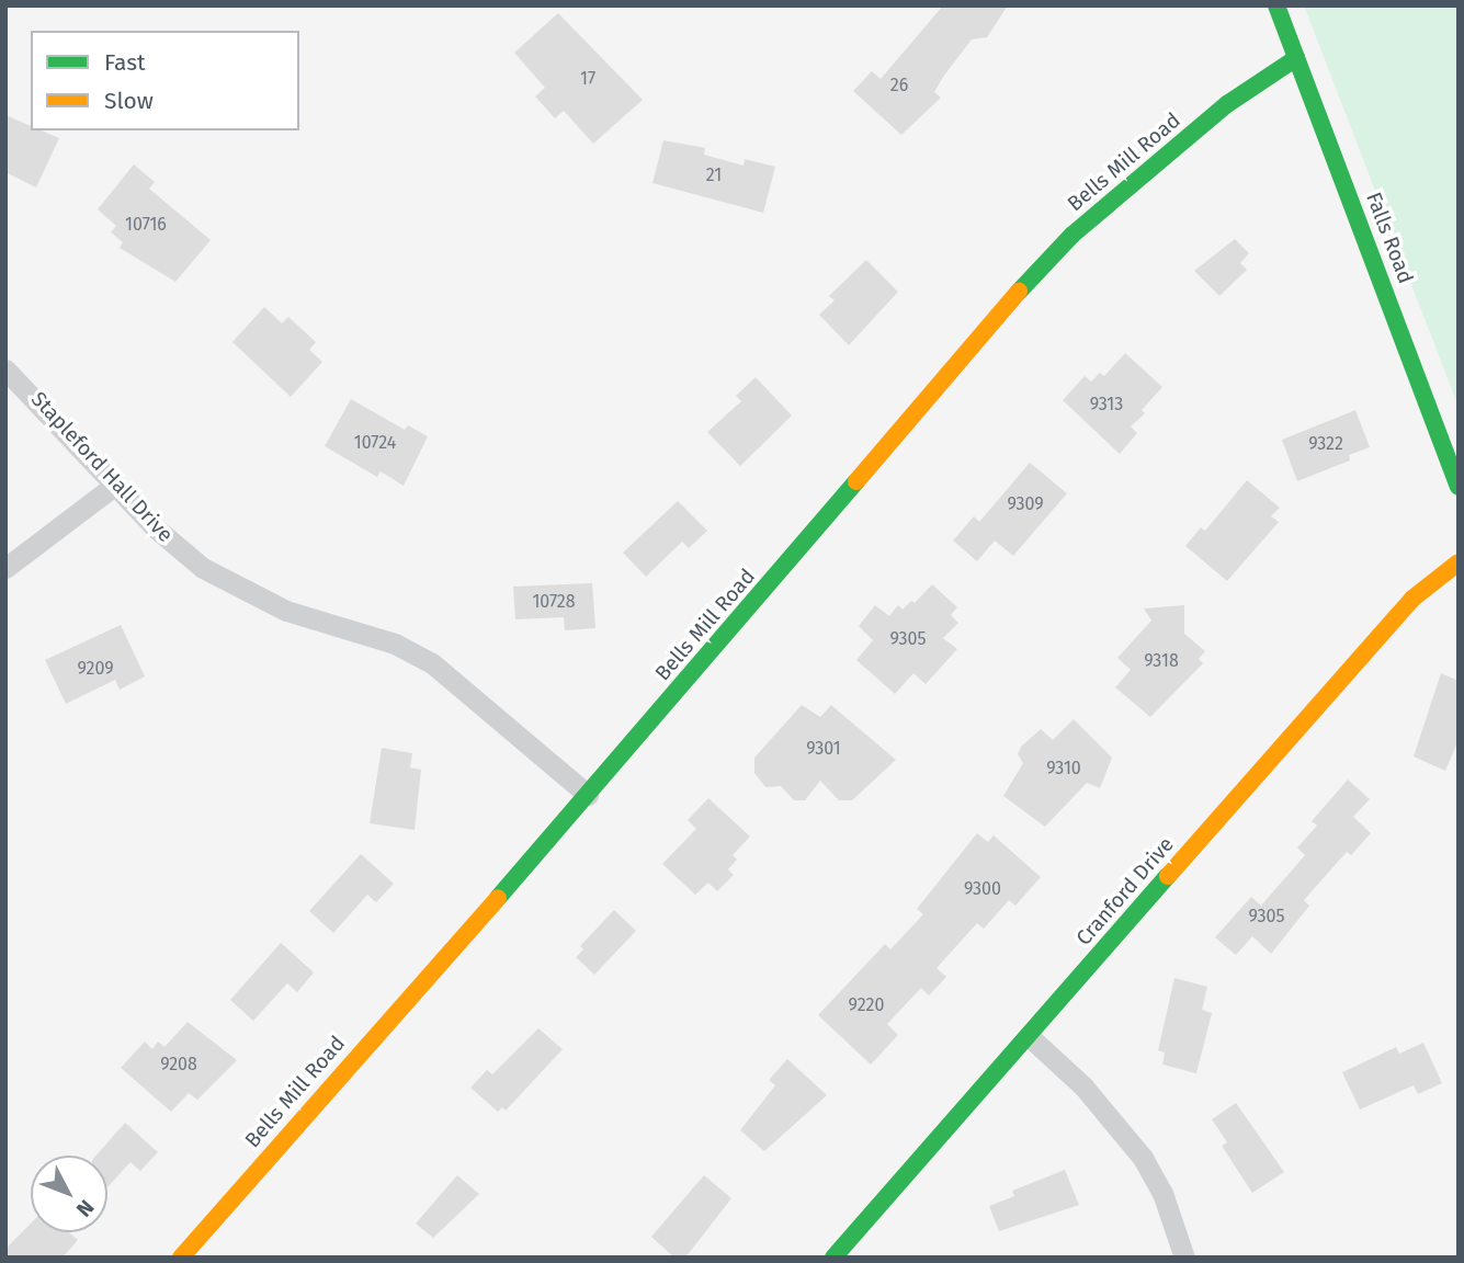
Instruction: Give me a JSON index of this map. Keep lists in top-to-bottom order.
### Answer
{
  "streets": {
    "street": [
      "Bells Mill Road",
      "Falls Road",
      "Stapleford Hall Drive",
      "Cranford Drive"
    ]
  },
  "crossings": [
    ["Bells Mill Road", "Falls Road"],
    ["Bells Mill Road", "Stapleford Hall Drive"]
  ],
  "house_numbers": [
    "17",
    "26",
    "21",
    "10716",
    "9313",
    "10724",
    "9322",
    "9309",
    "10728",
    "9305",
    "9318",
    "9209",
    "9301",
    "9310",
    "9300",
    "9305",
    "9220",
    "9208"
  ],
  "legend": ["Fast", "Slow"],
  "north": "bottom right"
}
